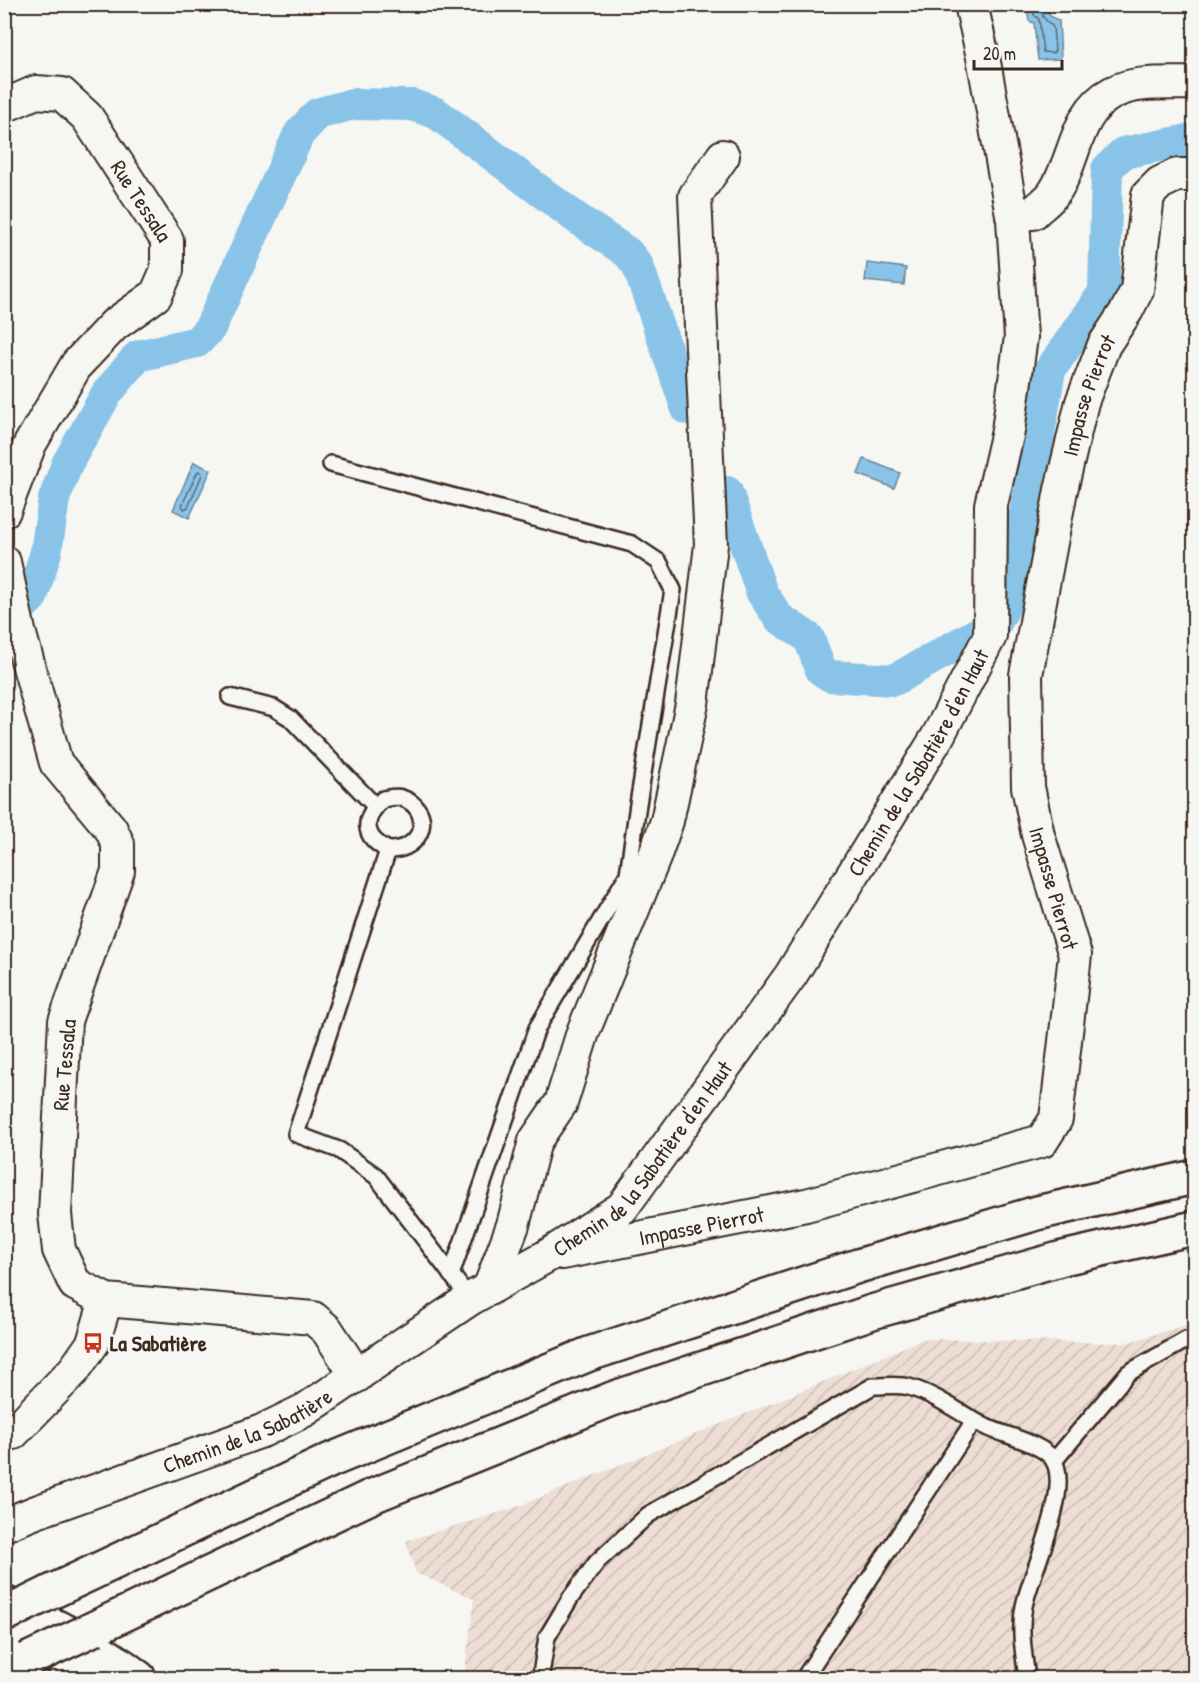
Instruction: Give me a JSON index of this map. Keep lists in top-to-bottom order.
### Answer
{
  "streets": {
    "street": [
      "Rue Tessala",
      "Impasse Pierrot",
      "Chemin de la Sabatière d'en Haut",
      "Chemin de la Sabatière"
    ]
  },
  "crossings": [
    ["Rue Tessala", "Chemin de la Sabatière"],
    ["Impasse Pierrot", "Chemin de la Sabatière d'en Haut"],
    ["Chemin de la Sabatière d'en Haut", "Chemin de la Sabatière"]
  ],
  "places": {
    "bus stop": ["La Sabatière"]
  },
  "scale_bar": "20 m"
}
